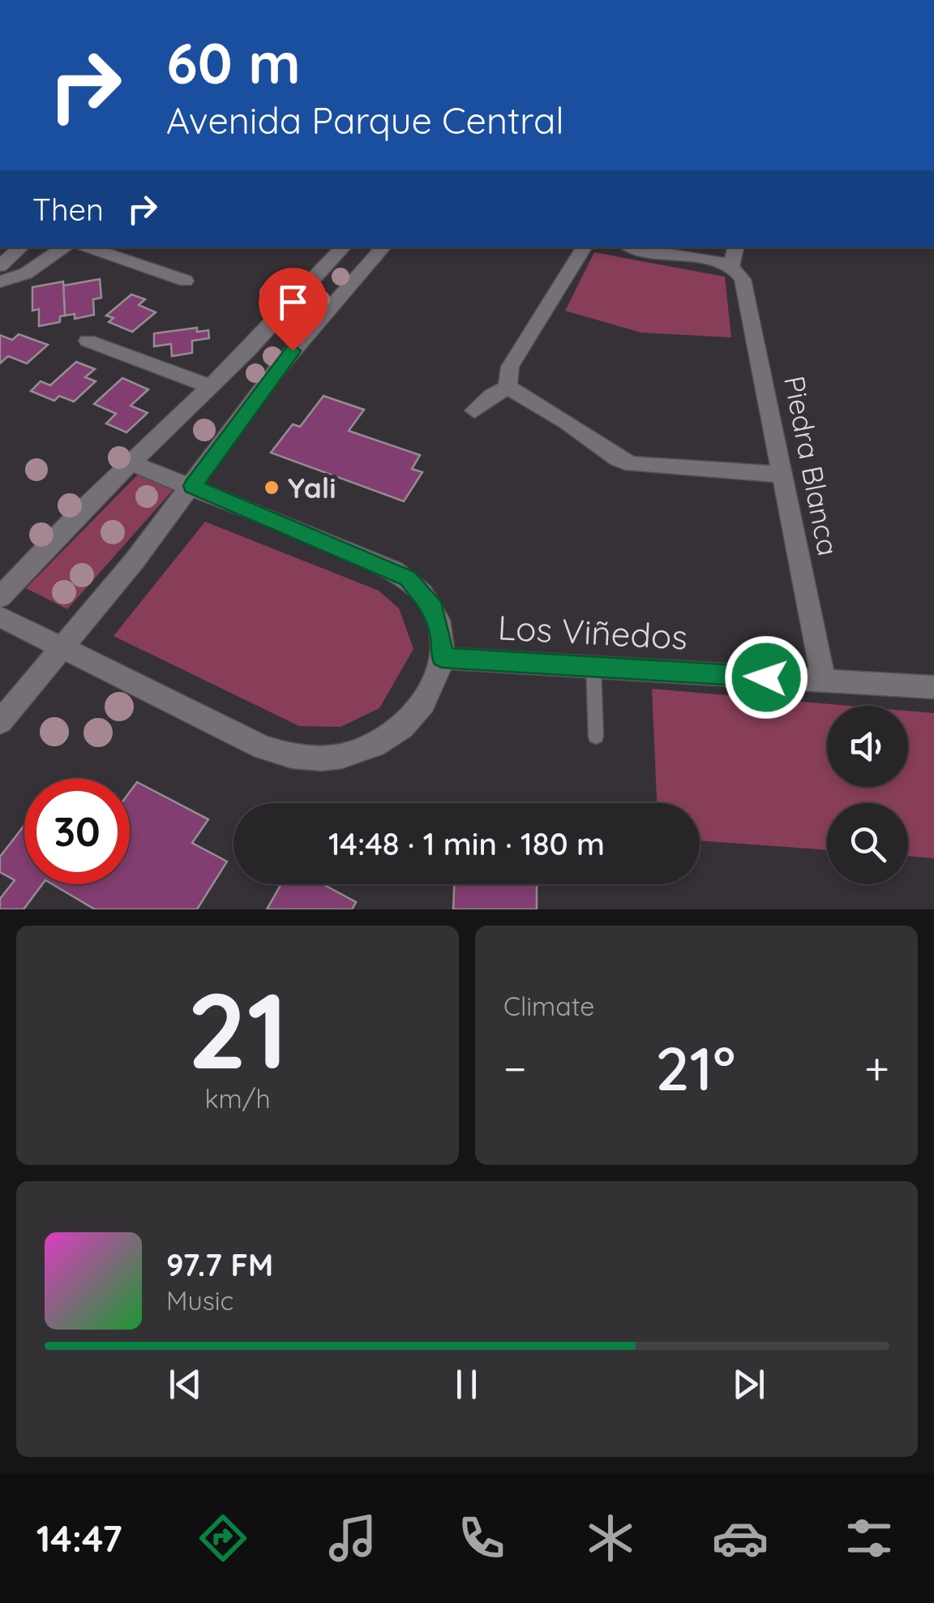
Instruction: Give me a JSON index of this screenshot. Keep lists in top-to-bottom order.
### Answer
{
  "streets": {
    "street": ["Piedra Blanca", "Los Viñedos"]
  },
  "crossings": [
    ["Piedra Blanca", "Los Viñedos"]
  ],
  "places": ["Yali"],
  "page": {
    "turn": ["60 m", "Avenida Parque Central"],
    "then": "Then",
    "limit": "30",
    "trip": "14:48 · 1 min · 180 m",
    "tile": [
      ["21", "km/h"],
      "Climate"
    ],
    "heat": ["−", "21°", "+"],
    "song": ["97.7 FM", "Music"],
    "tabs": "14:47"
  }
}
